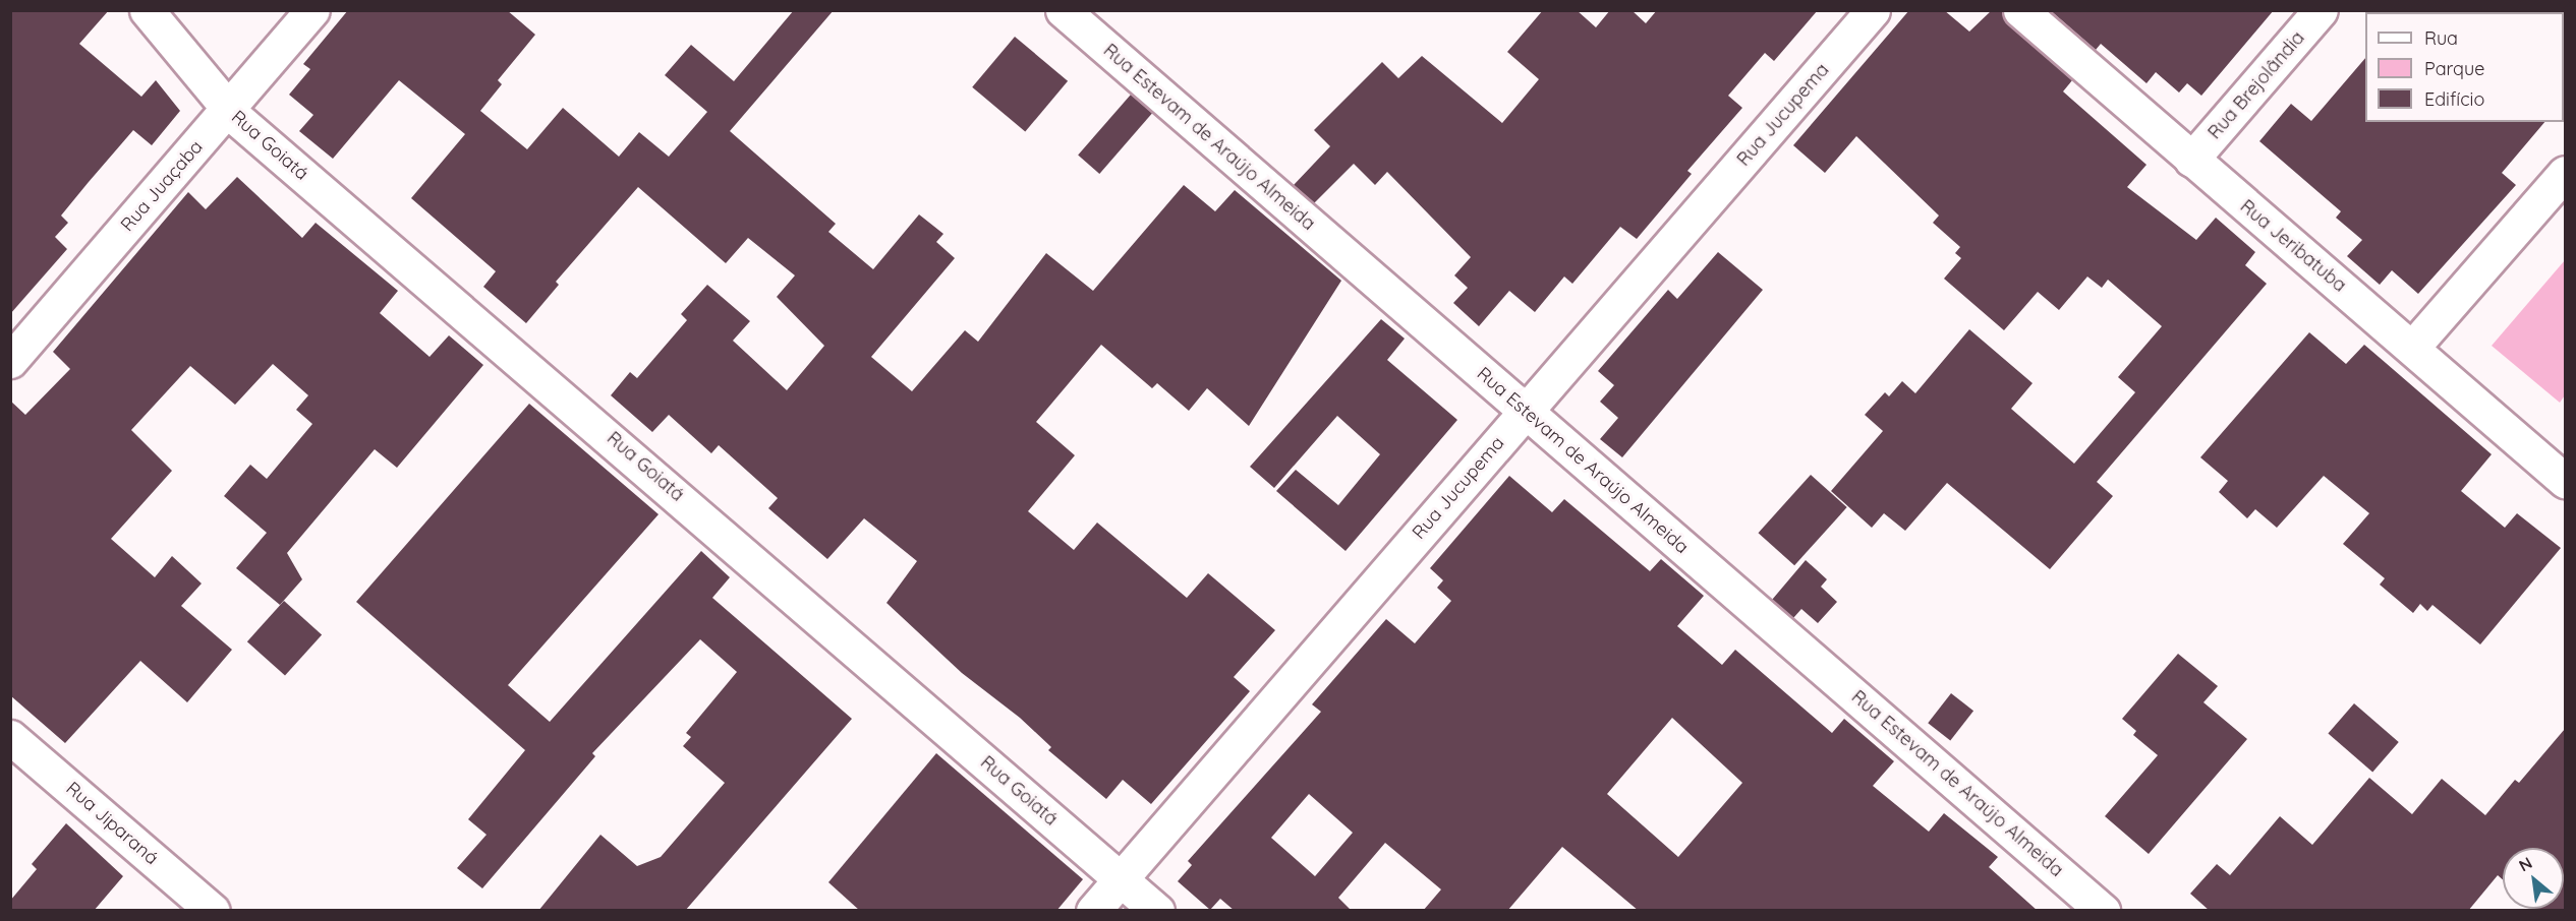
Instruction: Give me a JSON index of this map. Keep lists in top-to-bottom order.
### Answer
{
  "streets": {
    "street": [
      "Rua Brejolândia",
      "Rua Jucupema",
      "Rua Estevam de Araújo Almeida",
      "Rua Goiatá",
      "Rua Juaçaba",
      "Rua Jeribatuba",
      "Rua Jiparaná"
    ]
  },
  "crossings": [
    ["Rua Brejolândia", "Rua Jeribatuba"],
    ["Rua Jucupema", "Rua Estevam de Araújo Almeida"],
    ["Rua Jucupema", "Rua Goiatá"],
    ["Rua Goiatá", "Rua Juaçaba"]
  ],
  "legend": ["Rua", "Parque", "Edifício"],
  "north": "top left"
}
